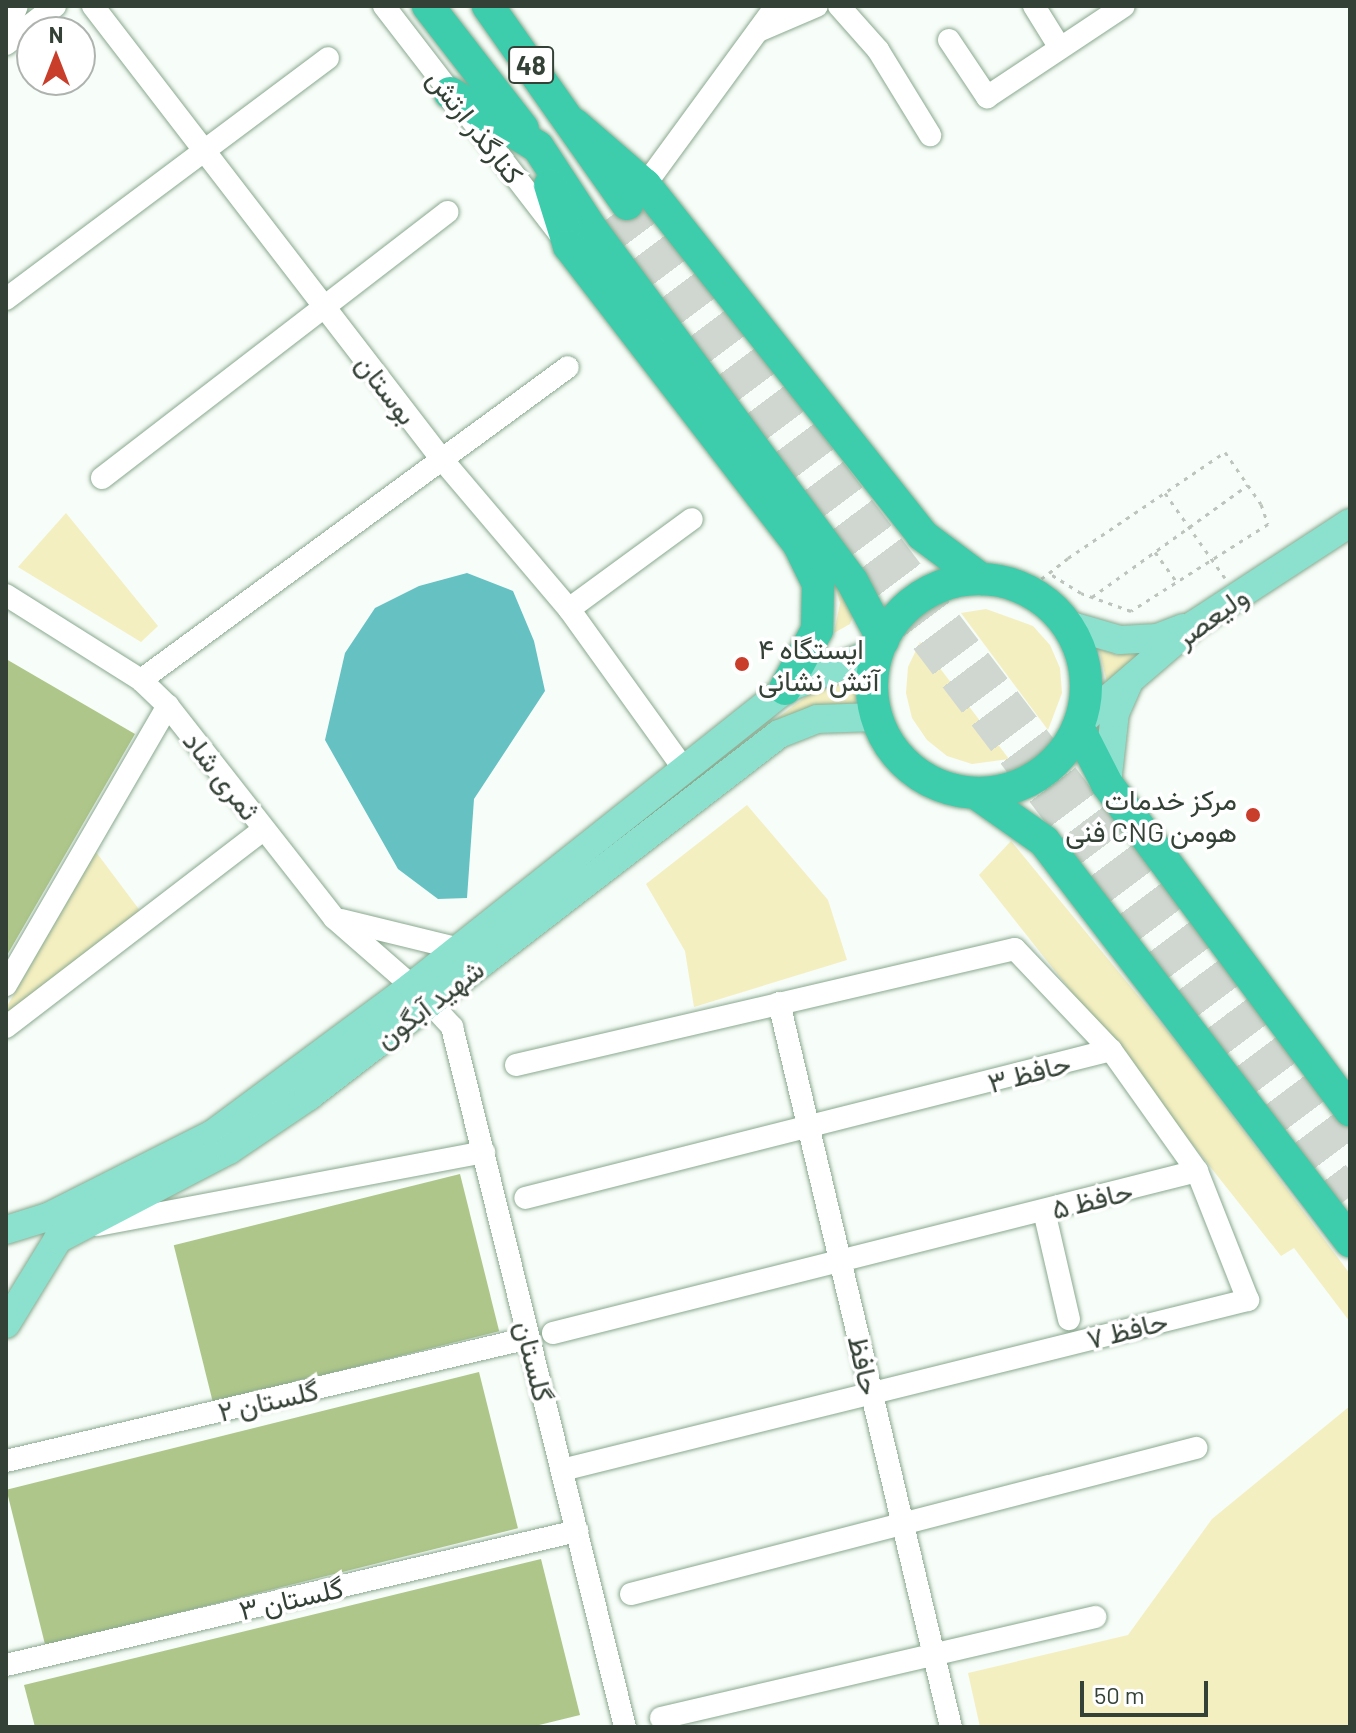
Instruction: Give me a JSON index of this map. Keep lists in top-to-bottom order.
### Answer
{
  "streets": {
    "highway": ["48"],
    "main road": ["ولیعصر", "شهید آبگون"],
    "street": [
      "کنارگذر ارتش",
      "بوستان",
      "ثمری شاد",
      "حافظ ۳",
      "حافظ ۵",
      "حافظ ۷",
      "گلستان",
      "حافظ",
      "گلستان ۲",
      "گلستان ۳"
    ]
  },
  "crossings": [
    ["بوستان", "شهید آبگون"],
    ["ولیعصر", "شهید آبگون"],
    ["ثمری شاد", "شهید آبگون"],
    ["ثمری شاد", "گلستان"],
    ["شهید آبگون", "گلستان"],
    ["حافظ ۳", "حافظ"],
    ["حافظ ۵", "حافظ ۷"],
    ["حافظ ۵", "حافظ"],
    ["حافظ ۷", "حافظ"],
    ["گلستان", "گلستان ۲"],
    ["گلستان", "گلستان ۳"]
  ],
  "places": ["ایستگاه ۴ آتش نشانی", "مرکز خدمات فنی CNG هومن"],
  "scale_bar": "50 m",
  "north": "top"
}
